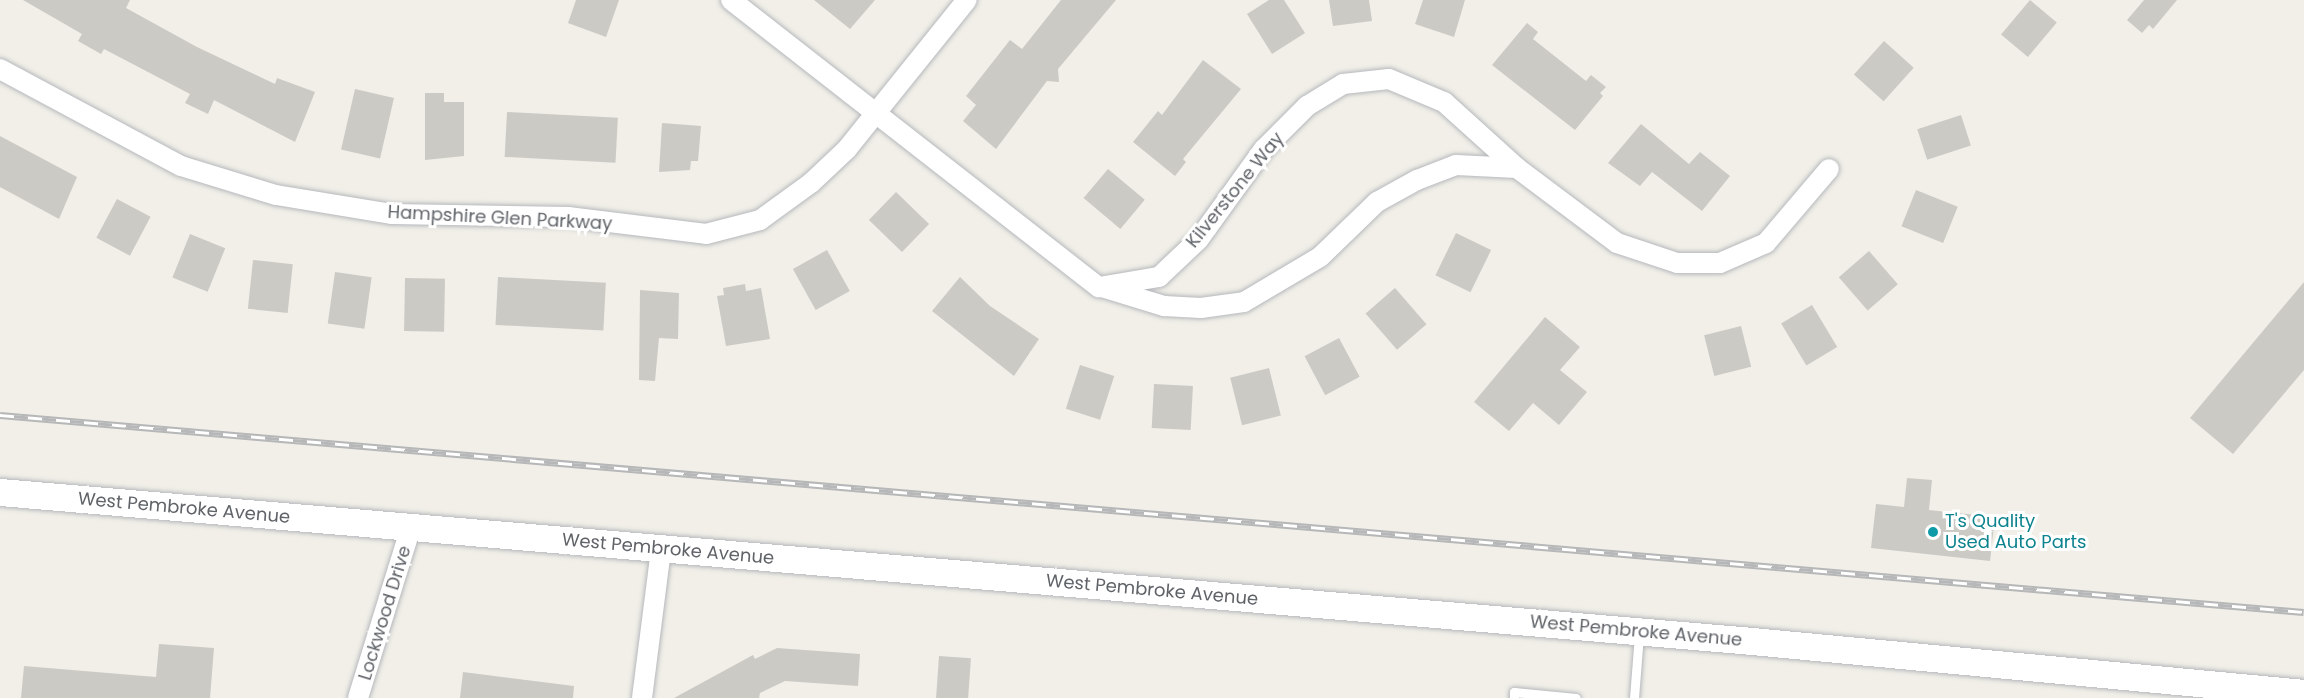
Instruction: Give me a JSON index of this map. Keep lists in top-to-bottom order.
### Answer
{
  "streets": {
    "main road": ["West Pembroke Avenue"],
    "street": ["Kilverstone Way", "Hampshire Glen Parkway", "Lockwood Drive"]
  },
  "crossings": [
    ["West Pembroke Avenue", "Lockwood Drive"]
  ],
  "places": ["T's Quality Used Auto Parts"]
}
